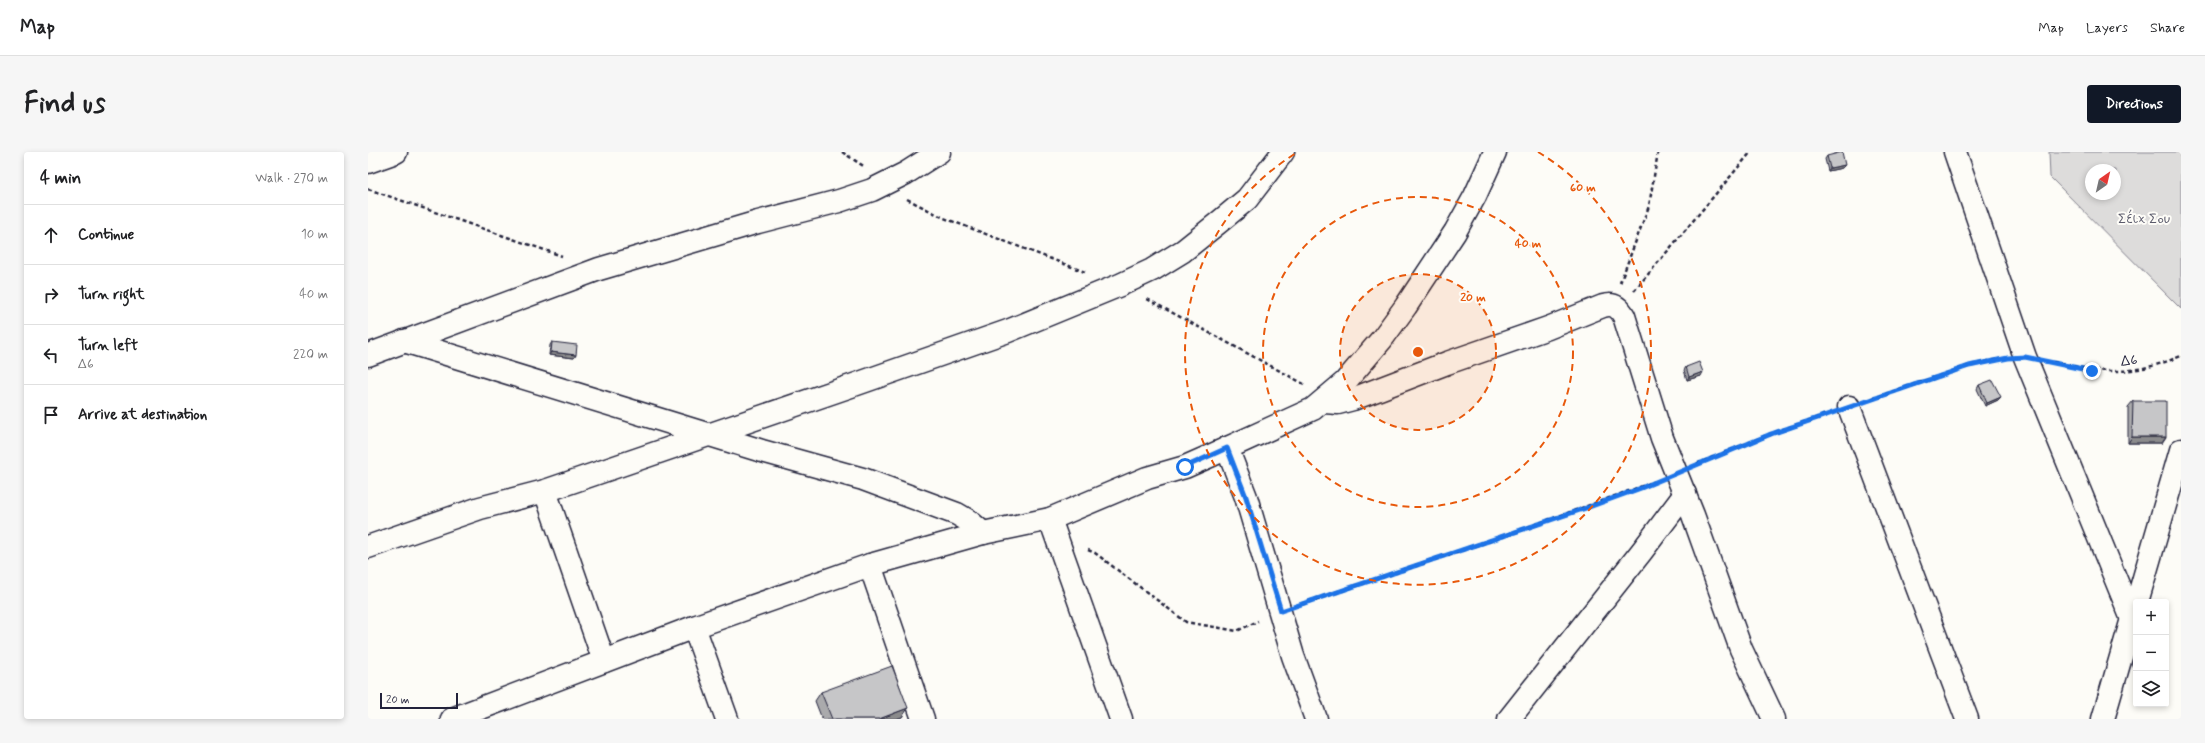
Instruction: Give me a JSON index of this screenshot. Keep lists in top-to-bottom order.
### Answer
{
  "streets": {
    "path": ["Δ6"]
  },
  "parks": ["Σέιχ Σου"],
  "scale_bar": "20 m",
  "north": "top right",
  "page": {
    "header": "Map",
    "nav": ["Map", "Layers", "Share"],
    "buttons": "Directions",
    "title": "Find us",
    "heading": ["4 min", "Walk · 270 m"],
    "list": [
      ["Continue", "10 m"],
      ["Turn right", "40 m"],
      ["Turn left", "Δ6", "220 m"],
      "Arrive at destination"
    ],
    "map_buttons": ["+", "−"],
    "scale": "20 m"
  },
  "rings": ["60 m", "40 m", "20 m"]
}
